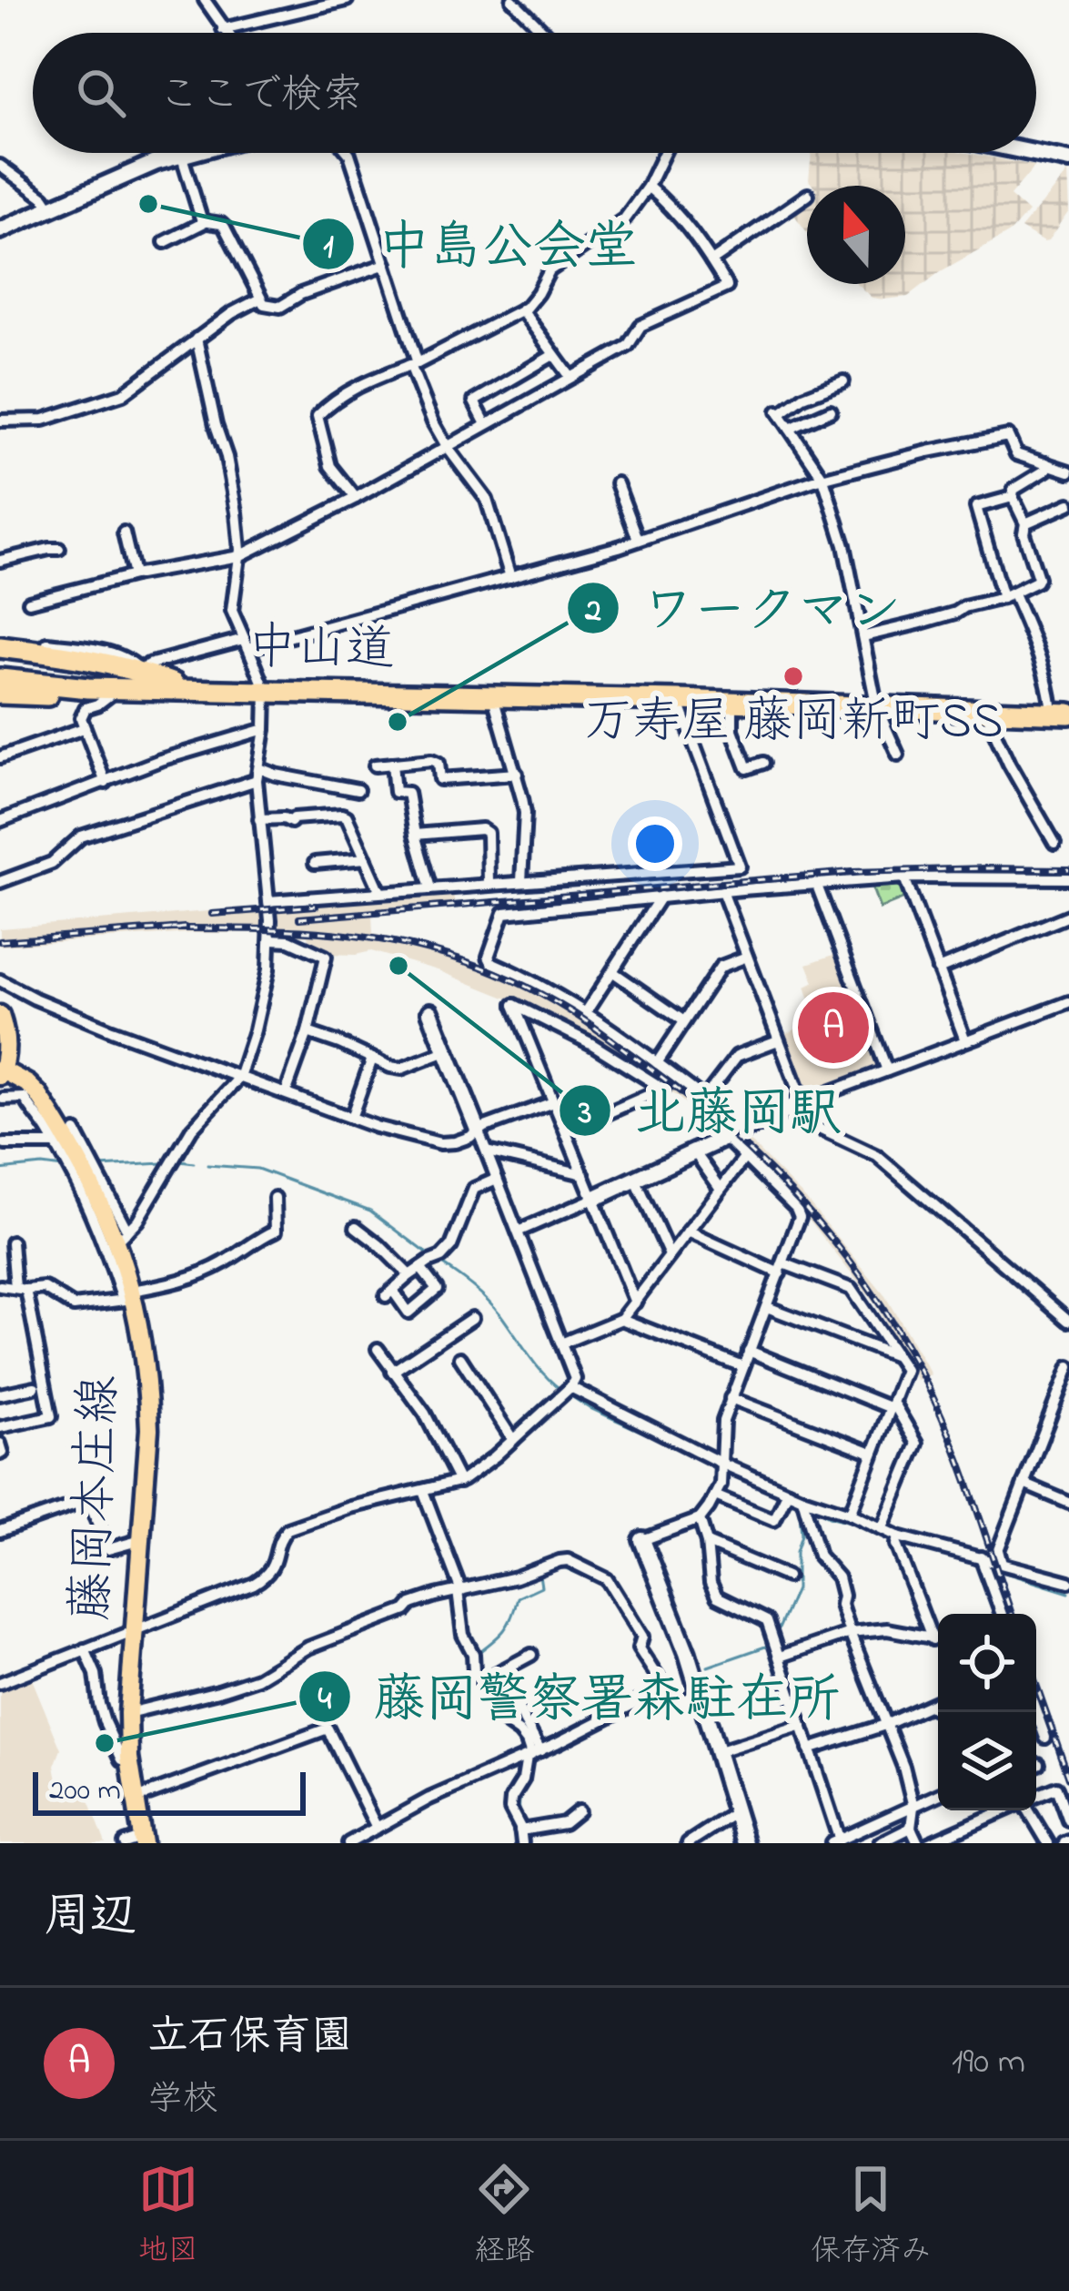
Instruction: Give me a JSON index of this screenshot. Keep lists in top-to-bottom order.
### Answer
{
  "streets": {
    "highway": ["中山道"],
    "main road": ["藤岡本庄線"]
  },
  "places": [
    "中島公会堂",
    "万寿屋 藤岡新町SS",
    "ワークマン",
    "北藤岡駅",
    "藤岡警察署森駐在所"
  ],
  "scale_bar": "200 m",
  "north": "top",
  "page": {
    "search": "ここで検索",
    "pins": "A",
    "scale": "200 m",
    "heading": "周辺",
    "list": [
      {
        "mark": "A",
        "name": "立石保育園",
        "note": "学校",
        "value": "190 m"
      }
    ],
    "nav": ["地図", "経路", "保存済み"]
  }
}
